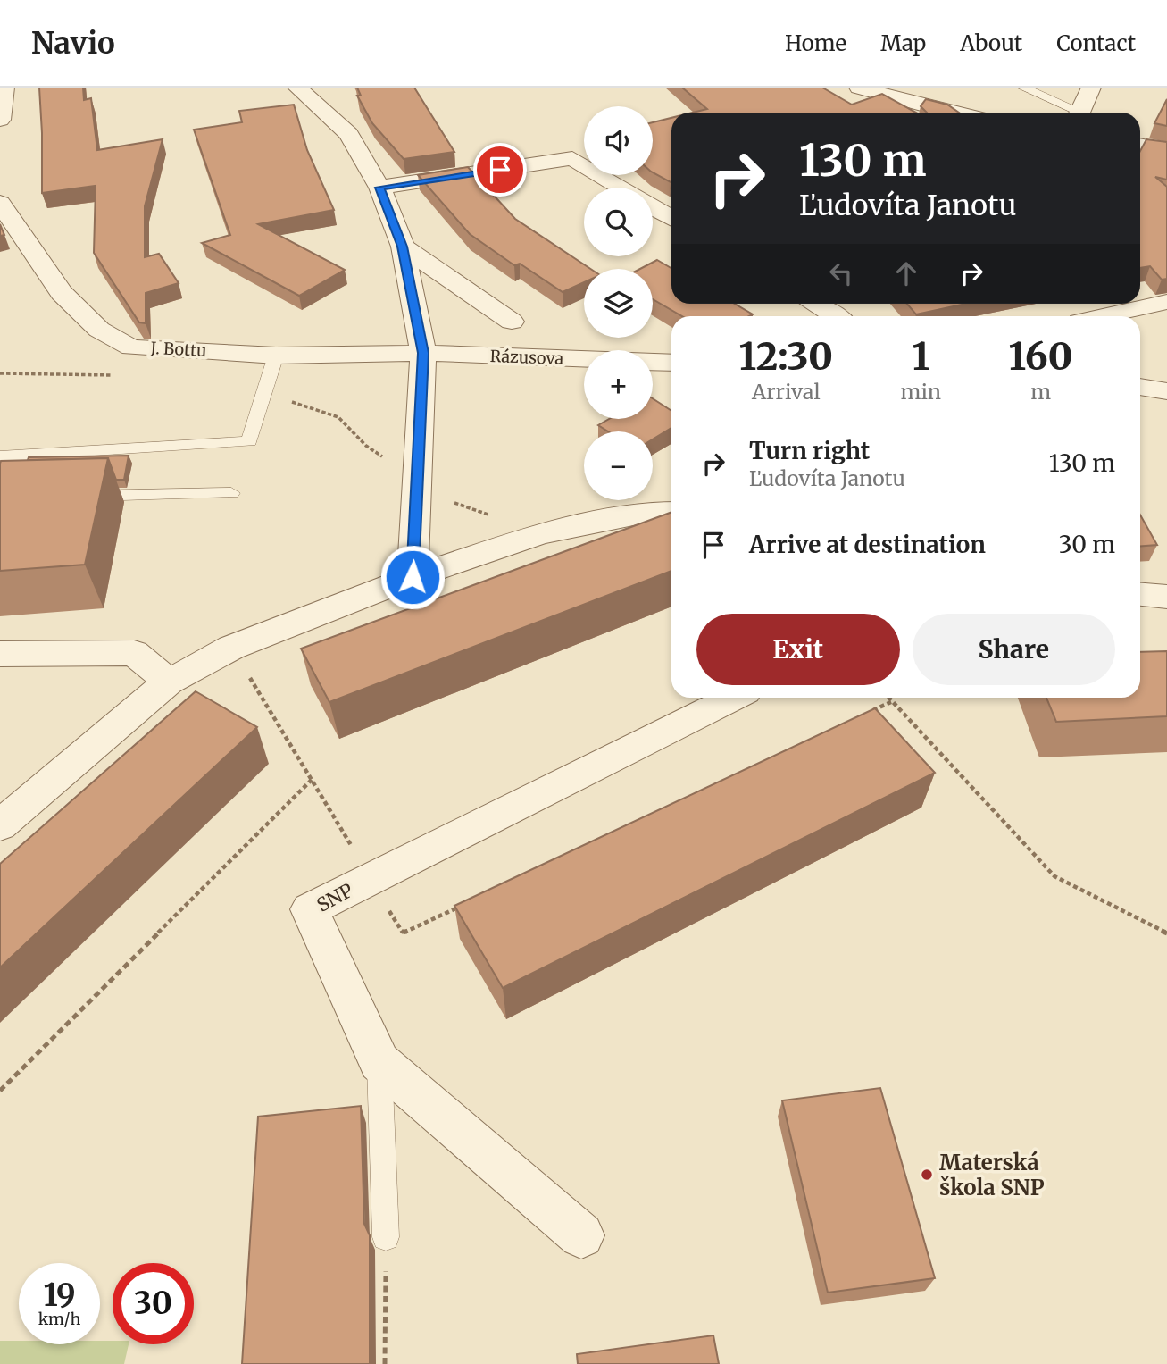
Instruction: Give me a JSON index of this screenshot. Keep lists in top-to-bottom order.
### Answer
{
  "streets": {
    "street": ["J. Bottu", "Rázusova", "SNP"]
  },
  "crossings": [
    ["J. Bottu", "Rázusova"]
  ],
  "places": ["Materská škola SNP"],
  "page": {
    "header": "Navio",
    "nav": [
      "Home",
      "Map",
      "About",
      "Contact"
    ],
    "map_buttons": ["+", "−"],
    "turn": ["130 m", "Ľudovíta Janotu"],
    "eta": [
      "12:30",
      "Arrival",
      "1",
      "min",
      "160",
      "m"
    ],
    "list": [
      {
        "name": "Turn right",
        "note": "Ľudovíta Janotu",
        "value": "130 m"
      },
      {
        "name": "Arrive at destination",
        "value": "30 m"
      }
    ],
    "buttons": ["Exit", "Share"],
    "speed": "19 km/h",
    "limit": "30"
  }
}
